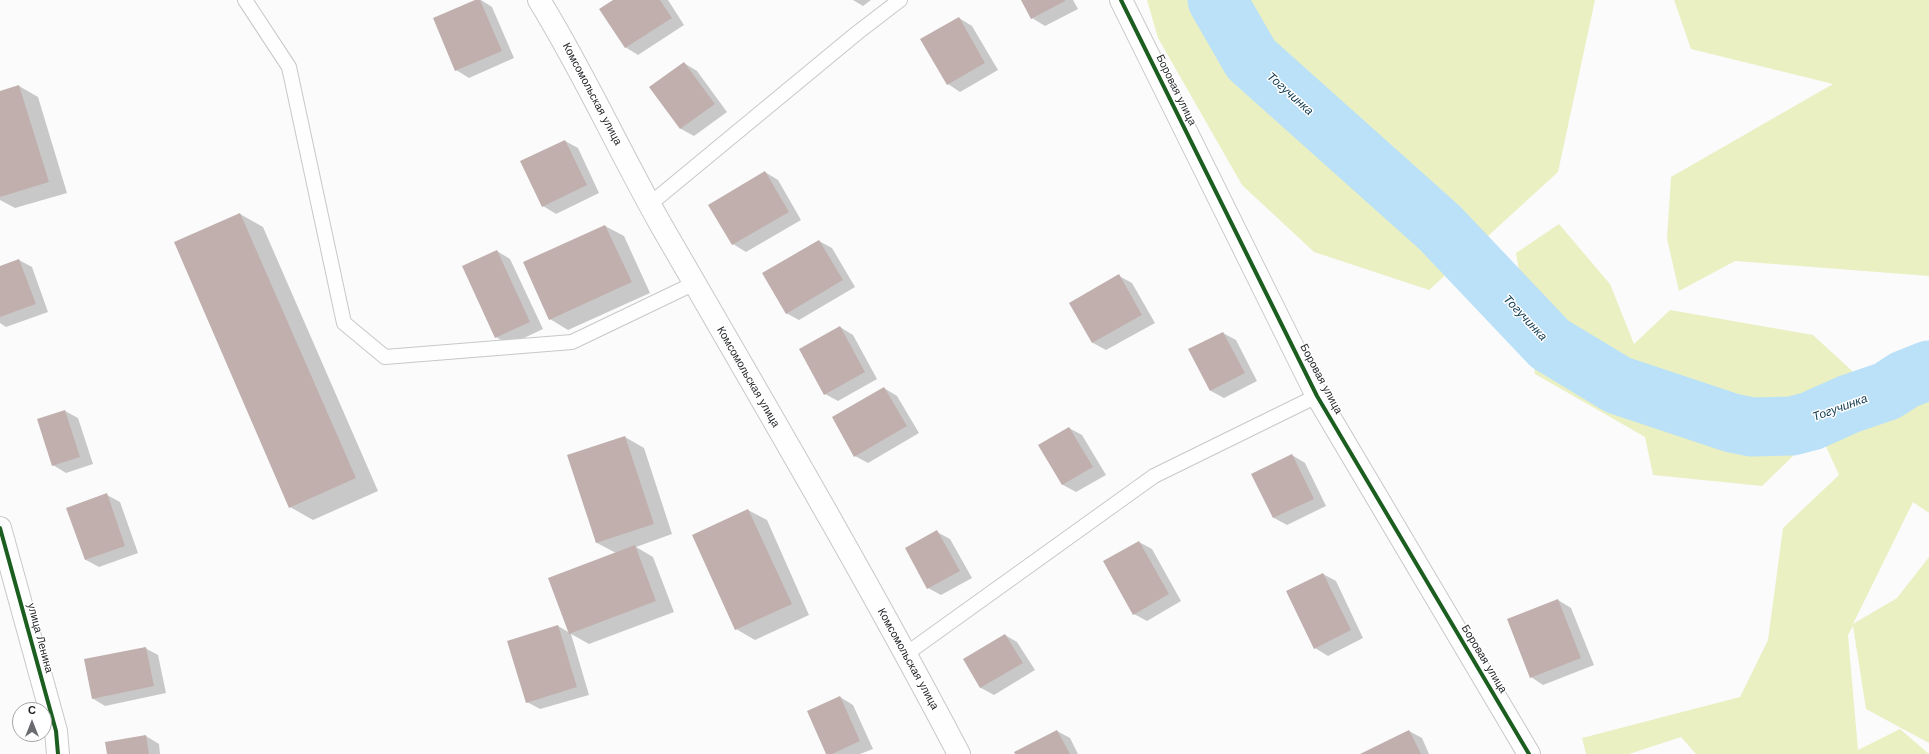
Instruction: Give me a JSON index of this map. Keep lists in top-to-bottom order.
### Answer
{
  "streets": {
    "street": ["Боровая улица", "Комсомольская улица", "улица Ленина"]
  },
  "water": ["Тогучинка"],
  "north": "top"
}
